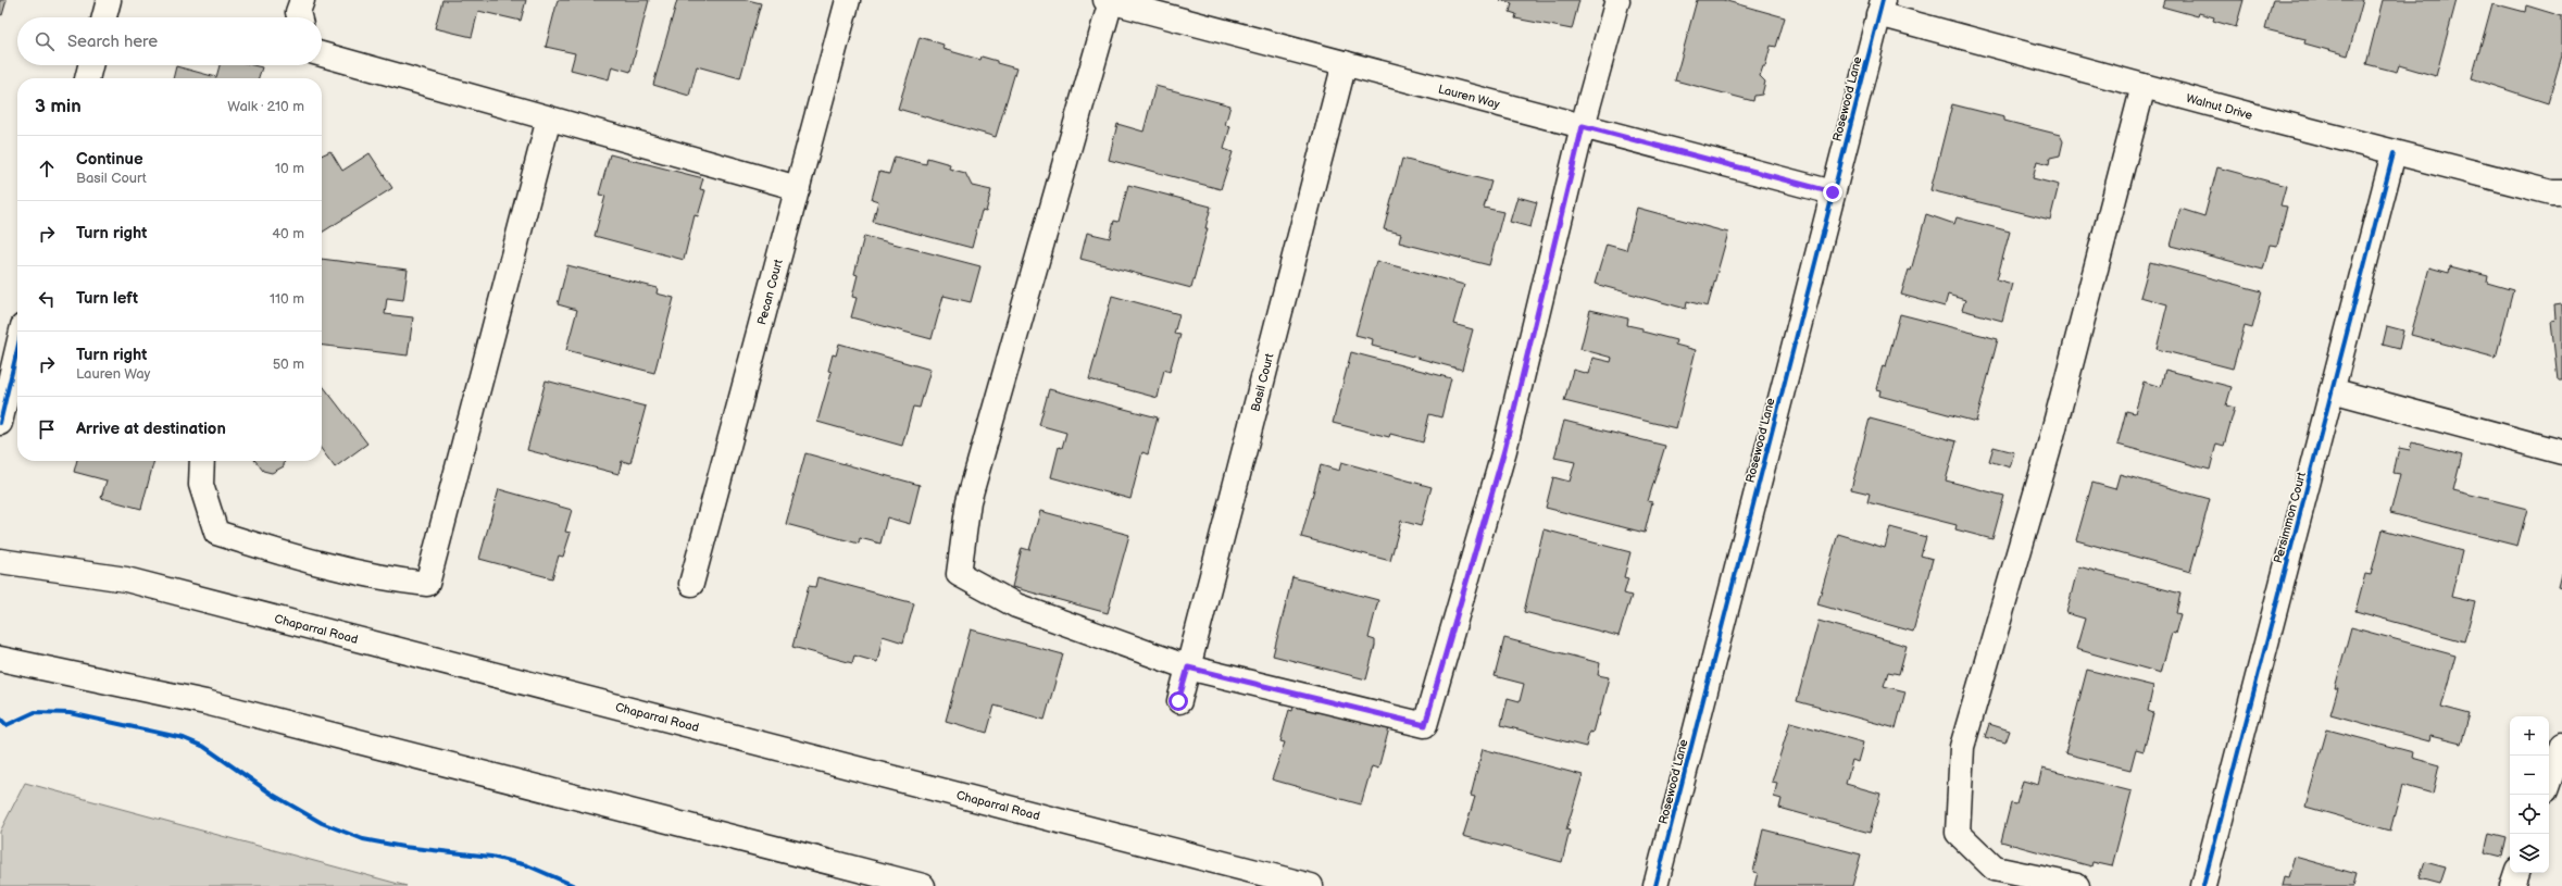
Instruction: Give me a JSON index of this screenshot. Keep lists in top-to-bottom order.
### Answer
{
  "streets": {
    "street": [
      "Lauren Way",
      "Rosewood Lane",
      "Walnut Drive",
      "Pecan Court",
      "Basil Court",
      "Persimmon Court",
      "Chaparral Road"
    ]
  },
  "crossings": [
    ["Lauren Way", "Rosewood Lane"],
    ["Lauren Way", "Basil Court"],
    ["Rosewood Lane", "Walnut Drive"],
    ["Walnut Drive", "Persimmon Court"]
  ],
  "page": {
    "search": "Search here",
    "heading": ["3 min", "Walk · 210 m"],
    "list": [
      ["Continue", "Basil Court", "10 m"],
      ["Turn right", "40 m"],
      ["Turn left", "110 m"],
      ["Turn right", "Lauren Way", "50 m"],
      "Arrive at destination"
    ],
    "map_buttons": ["+", "−"]
  }
}
